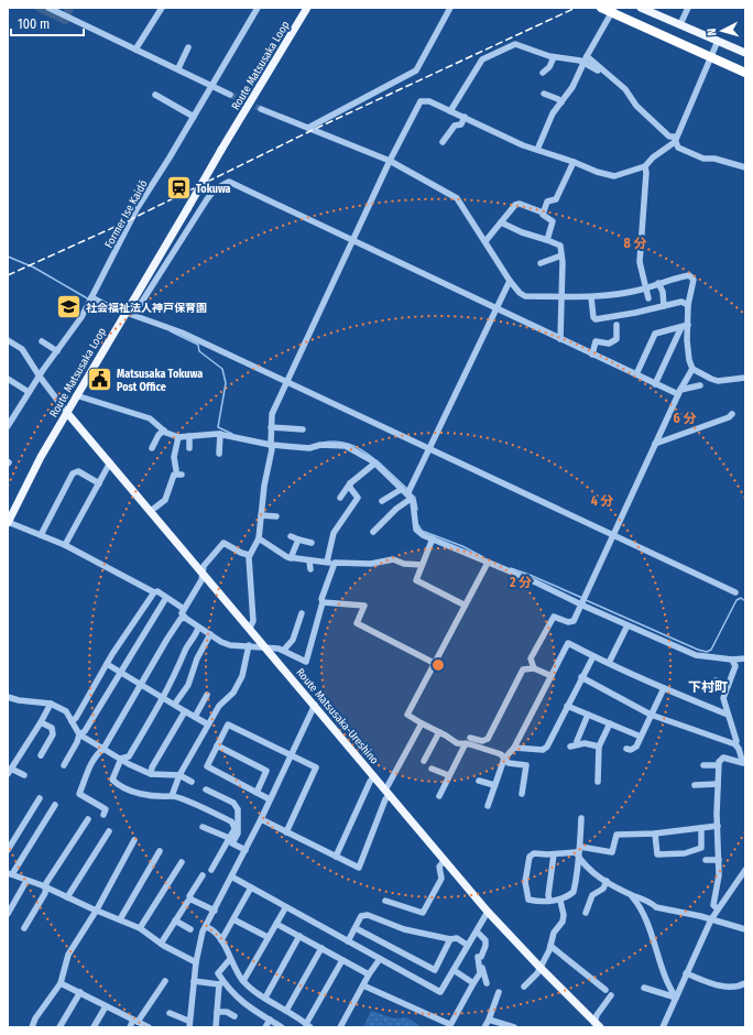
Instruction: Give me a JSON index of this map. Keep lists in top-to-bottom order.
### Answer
{
  "streets": {
    "main road": ["Route Matsusaka Loop", "Route Matsusaka-Ureshino"],
    "street": ["Former Ise Kaidō"]
  },
  "crossings": [
    ["Route Matsusaka Loop", "Route Matsusaka-Ureshino"]
  ],
  "districts": ["下村町"],
  "places": {
    "station": ["Tokuwa"],
    "school or university": ["社会福祉法人神戸保育園"],
    "public building": ["Matsusaka Tokuwa Post Office"]
  },
  "scale_bar": "100 m",
  "north": "left",
  "rings": [
    "8 分",
    "6 分",
    "4 分",
    "2 分"
  ]
}
